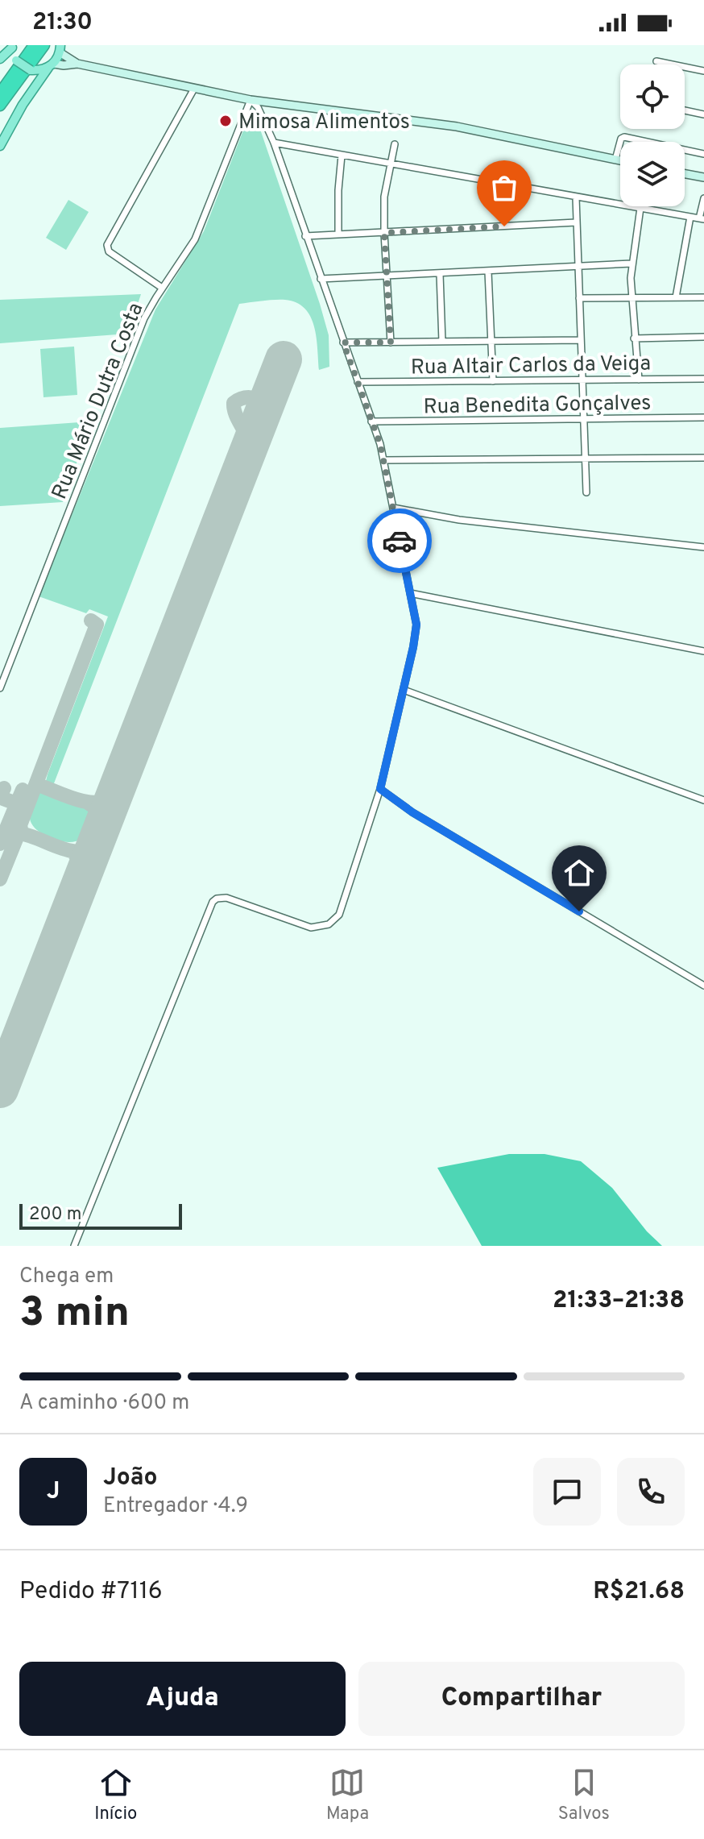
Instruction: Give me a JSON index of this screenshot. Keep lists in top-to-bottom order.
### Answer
{
  "streets": {
    "street": ["Rua Altair Carlos da Veiga", "Rua Mário Dutra Costa", "Rua Benedita Gonçalves"]
  },
  "places": ["Mimosa Alimentos"],
  "scale_bar": "200 m",
  "page": {
    "status": "21:30",
    "scale": "200 m",
    "heading": ["3 min", "Chega em", "21:33–21:38"],
    "panel": [
      "João",
      "Entregador · 4.9",
      "Pedido #7116",
      "R$21.68"
    ],
    "bar": "A caminho · 600 m",
    "round": "J",
    "buttons": ["Ajuda", "Compartilhar"],
    "tabs": ["Início", "Mapa", "Salvos"]
  }
}
